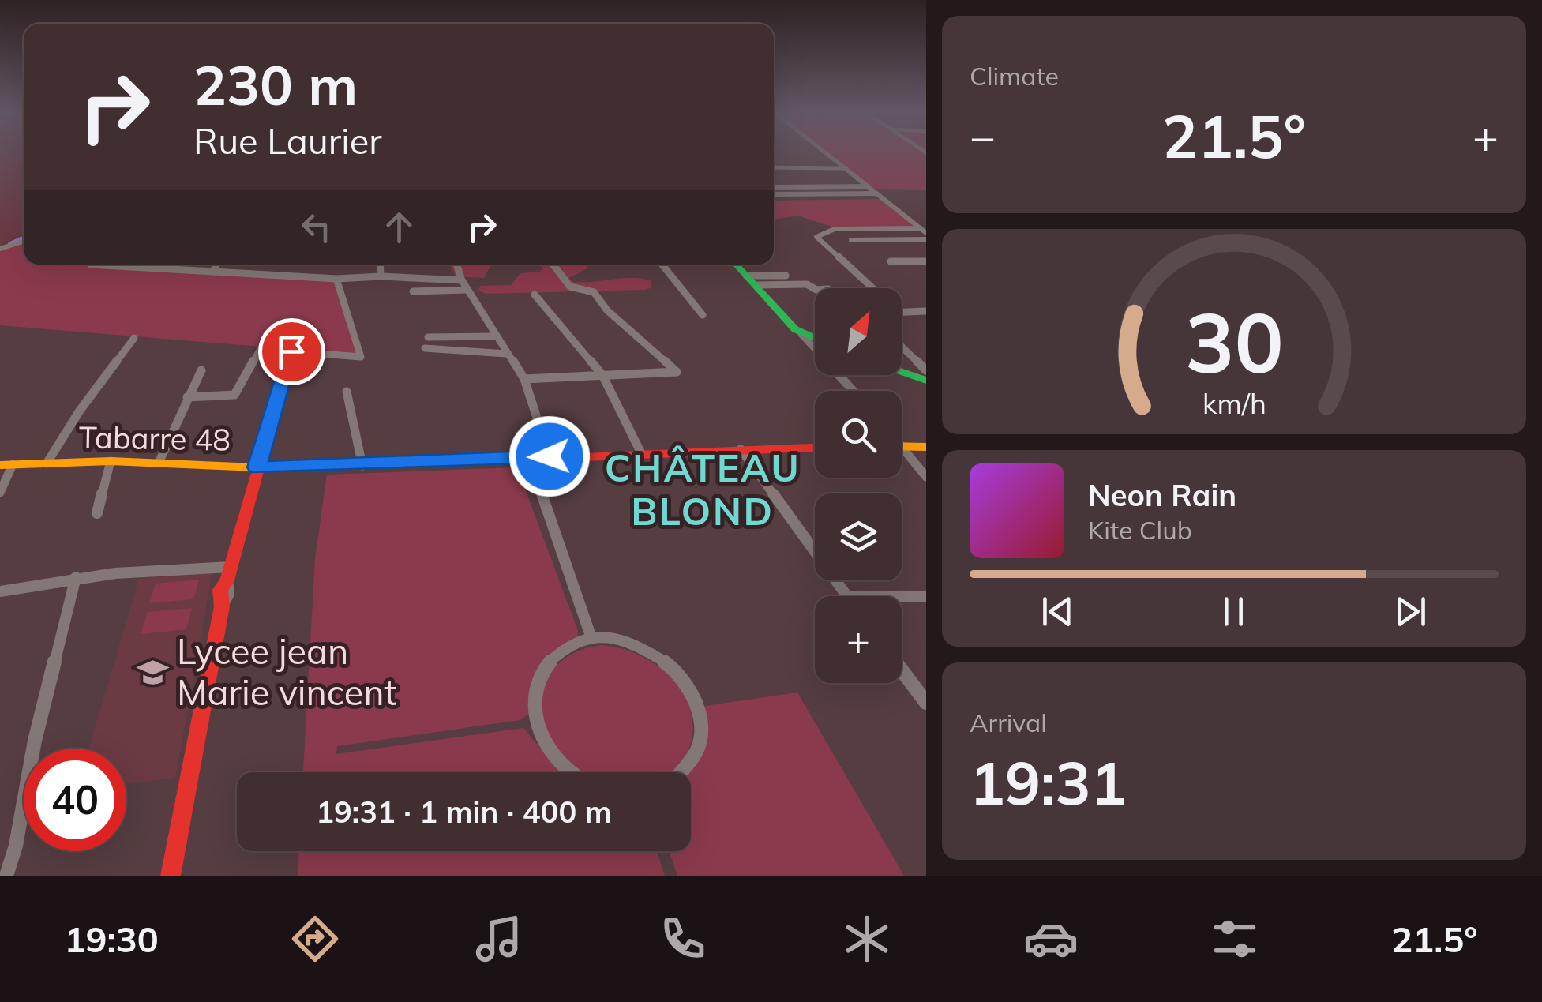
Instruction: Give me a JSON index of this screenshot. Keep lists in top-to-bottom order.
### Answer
{
  "streets": {
    "street": ["Tabarre 48"]
  },
  "districts": ["CHÂTEAU BLOND"],
  "places": {
    "school or university": ["Lycee jean Marie vincent"]
  },
  "north": "top right",
  "page": {
    "tile": [
      "Climate",
      ["Arrival", "19:31"]
    ],
    "turn": ["230 m", "Rue Laurier"],
    "heat": ["−", "21.5°", "+"],
    "map_buttons": "+",
    "song": ["Neon Rain", "Kite Club"],
    "limit": "40",
    "trip": "19:31 · 1 min · 400 m",
    "tabs": ["19:30", "21.5°"],
    "gauge": ["30", "km/h"]
  }
}
